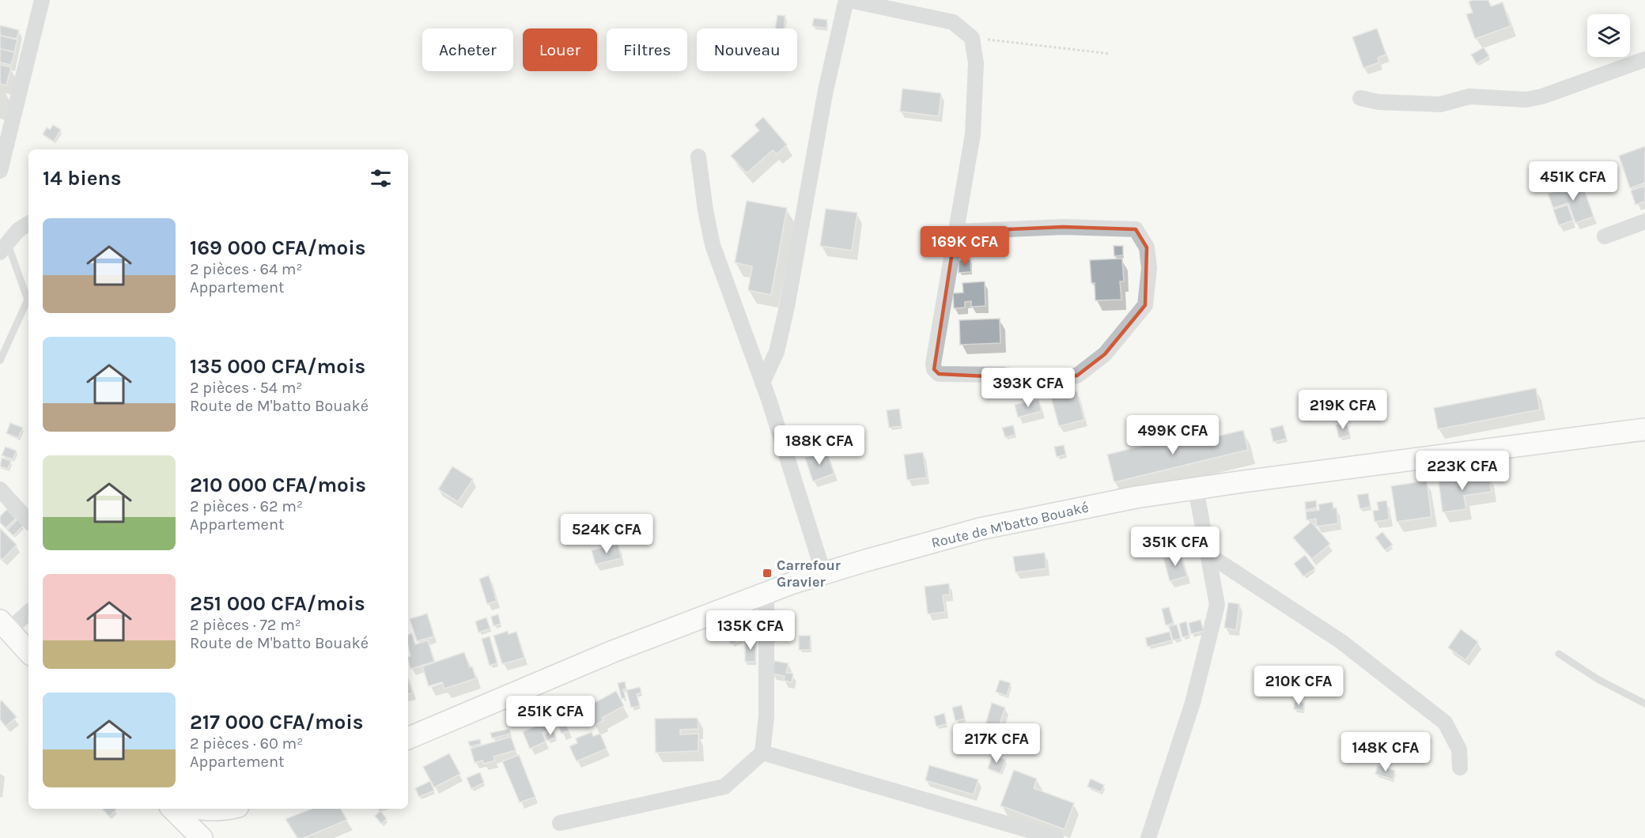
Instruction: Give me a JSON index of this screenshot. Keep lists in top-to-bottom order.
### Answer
{
  "streets": {
    "street": ["Route de M'batto Bouaké"]
  },
  "places": {
    "transit": ["Carrefour Gravier"]
  },
  "page": {
    "chip": [
      "Acheter",
      "Louer",
      "Filtres",
      "Nouveau"
    ],
    "heading": "14 biens",
    "price": [
      "451K CFA",
      "169K CFA",
      "393K CFA",
      "219K CFA",
      "499K CFA",
      "188K CFA",
      "223K CFA",
      "524K CFA",
      "351K CFA",
      "135K CFA",
      "210K CFA",
      "251K CFA",
      "217K CFA",
      "148K CFA"
    ],
    "list": [
      {
        "name": "169 000 CFA/mois",
        "note": "2 pièces · 64 m² · Appartement"
      },
      {
        "name": "135 000 CFA/mois",
        "note": "2 pièces · 54 m² · Route de M'batto Bouaké"
      },
      {
        "name": "210 000 CFA/mois",
        "note": "2 pièces · 62 m² · Appartement"
      },
      {
        "name": "251 000 CFA/mois",
        "note": "2 pièces · 72 m² · Route de M'batto Bouaké"
      },
      {
        "name": "217 000 CFA/mois",
        "note": "2 pièces · 60 m² · Appartement"
      }
    ]
  }
}
